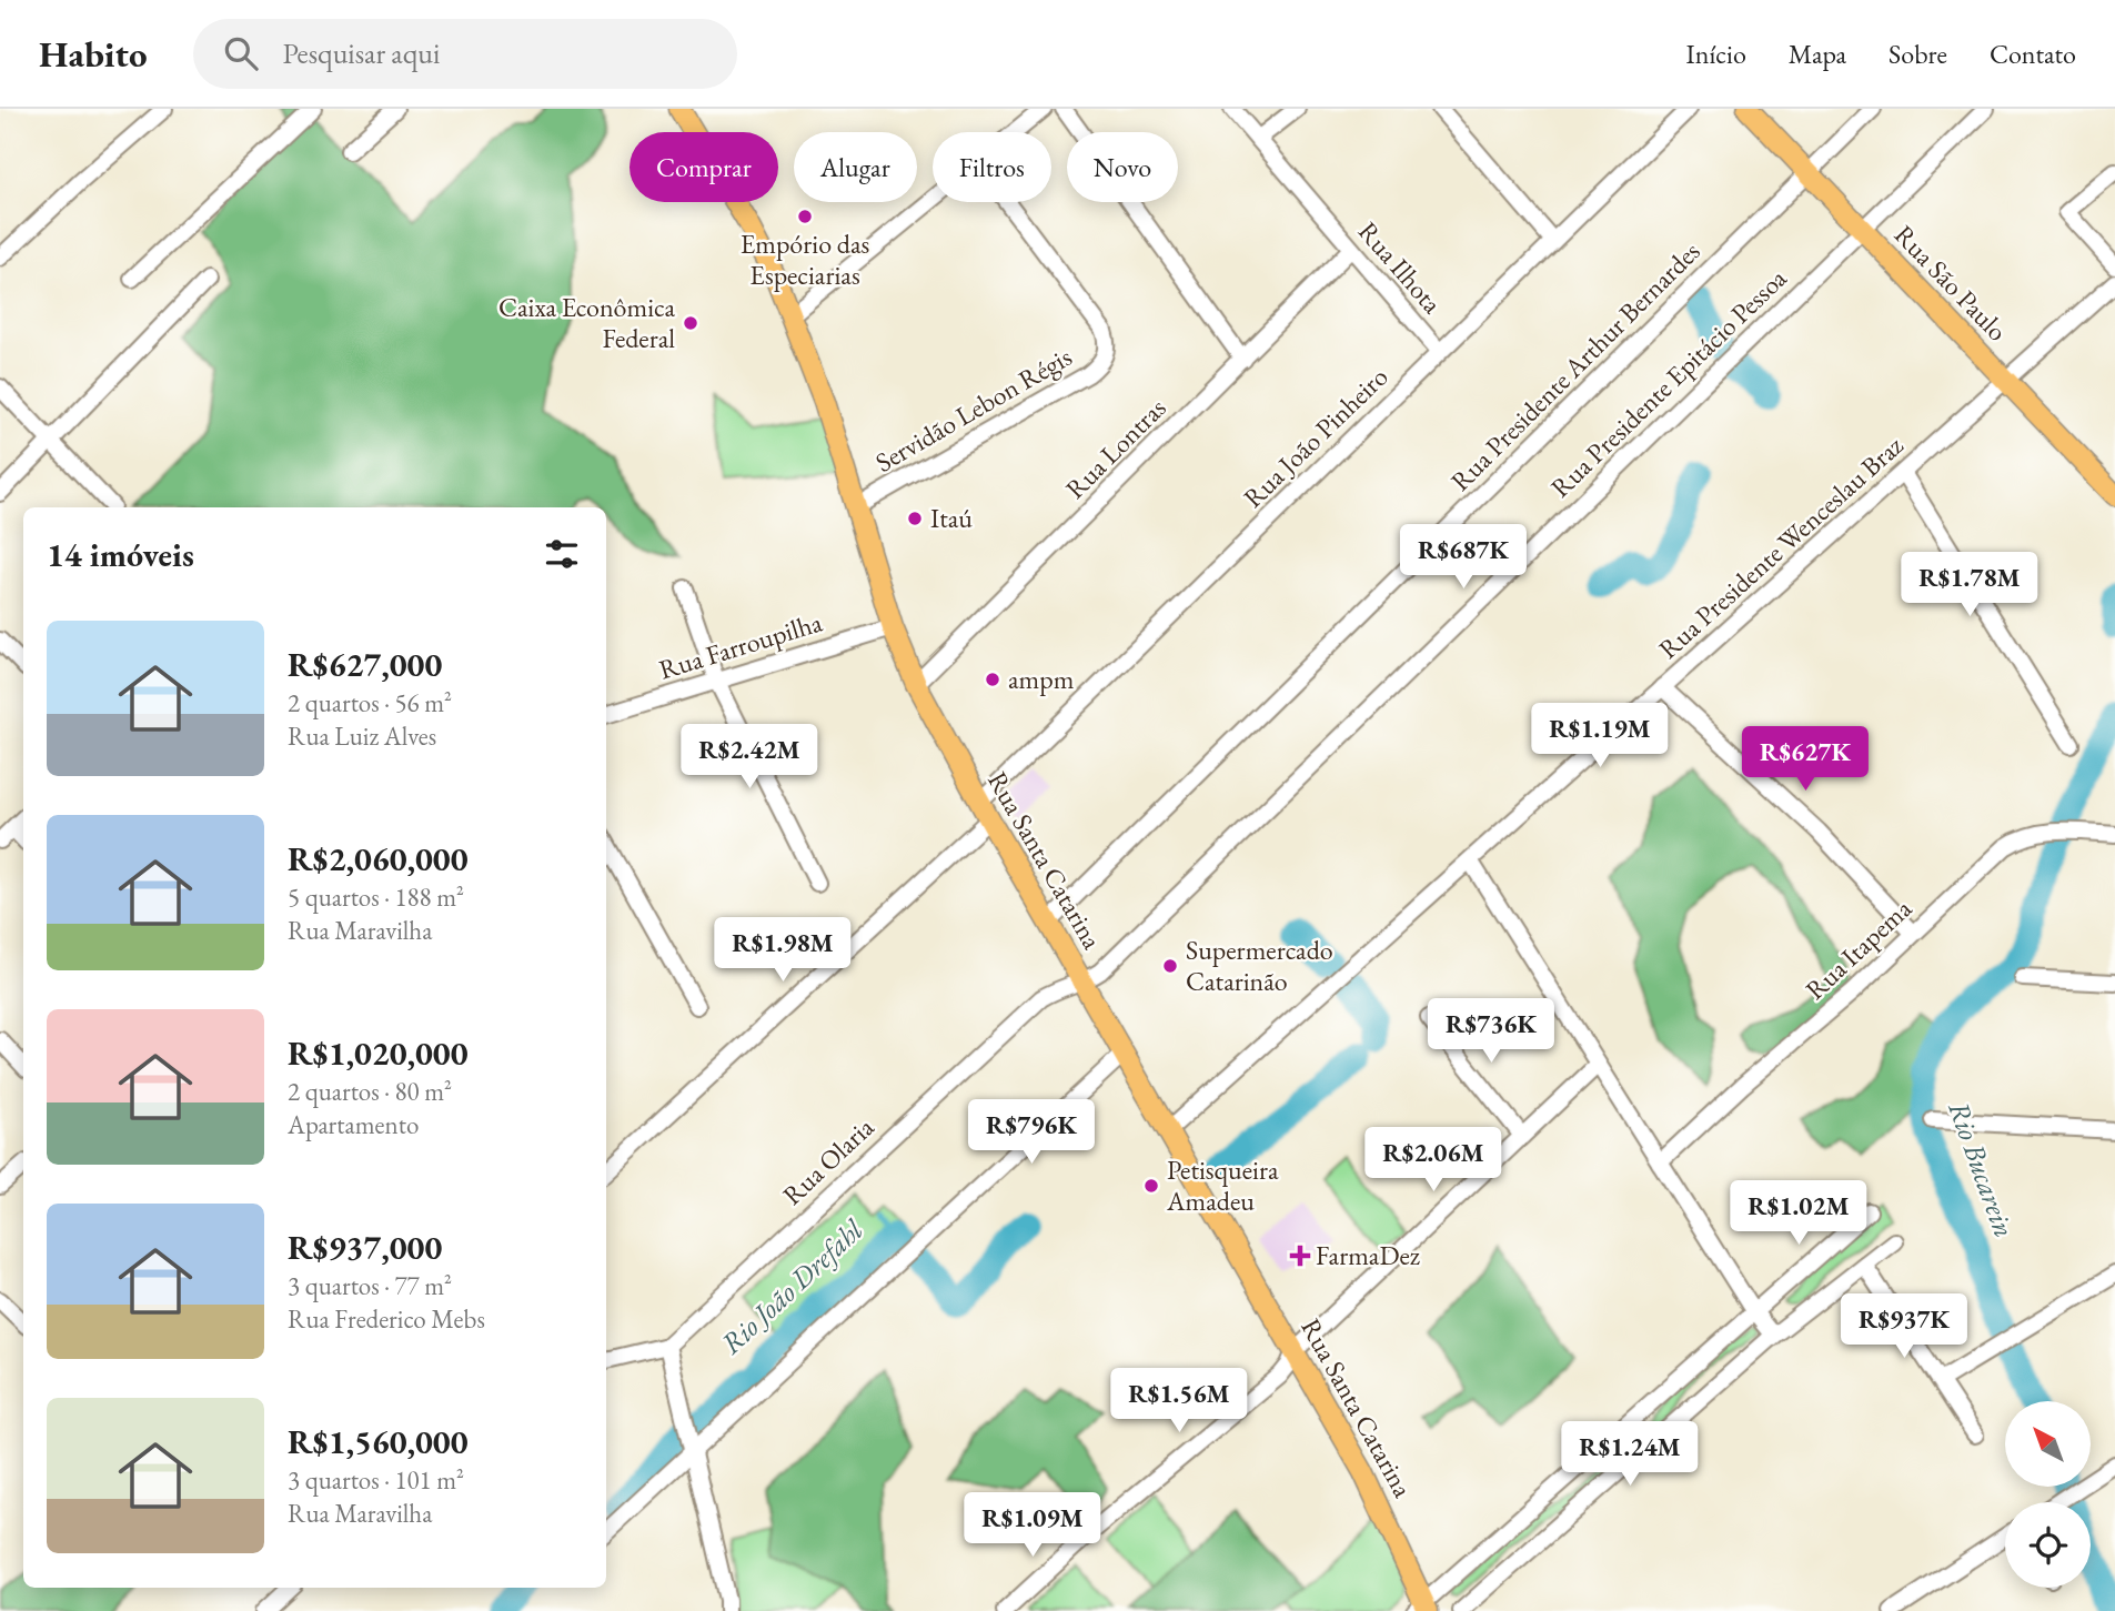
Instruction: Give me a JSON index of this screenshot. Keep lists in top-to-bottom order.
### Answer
{
  "streets": {
    "main road": ["Rua São Paulo", "Rua Santa Catarina"],
    "street": [
      "Rua Ilhota",
      "Rua Presidente Arthur Bernardes",
      "Rua Presidente Epitácio Pessoa",
      "Servidão Lebon Régis",
      "Rua João Pinheiro",
      "Rua Lontras",
      "Rua Presidente Wenceslau Braz",
      "Rua Farroupilha",
      "Rua Itapema",
      "Rua Olaria"
    ]
  },
  "crossings": [
    ["Rua Ilhota", "Rua João Pinheiro"],
    ["Rua Ilhota", "Rua Lontras"],
    ["Rua São Paulo", "Rua Presidente Arthur Bernardes"],
    ["Rua São Paulo", "Rua Presidente Epitácio Pessoa"],
    ["Rua São Paulo", "Rua Presidente Wenceslau Braz"],
    ["Rua Presidente Arthur Bernardes", "Rua Santa Catarina"],
    ["Rua Presidente Epitácio Pessoa", "Rua Santa Catarina"],
    ["Rua Presidente Epitácio Pessoa", "Rua Olaria"],
    ["Servidão Lebon Régis", "Rua Santa Catarina"],
    ["Rua João Pinheiro", "Rua Santa Catarina"],
    ["Rua Lontras", "Rua Santa Catarina"],
    ["Rua Presidente Wenceslau Braz", "Rua Santa Catarina"],
    ["Rua Farroupilha", "Rua Santa Catarina"],
    ["Rua Santa Catarina", "Rua Olaria"]
  ],
  "water": ["Rio Bucarein", "Rio João Drefahl"],
  "places": {
    "other": [
      "Empório das Especiarias",
      "Caixa Econômica Federal",
      "Itaú",
      "ampm",
      "Supermercado Catarinão",
      "Petisqueira Amadeu"
    ],
    "health": ["FarmaDez"]
  },
  "north": "top left",
  "page": {
    "header": "Habito",
    "search": "Pesquisar aqui",
    "nav": [
      "Início",
      "Mapa",
      "Sobre",
      "Contato"
    ],
    "chip": [
      "Comprar",
      "Alugar",
      "Filtros",
      "Novo"
    ],
    "heading": "14 imóveis",
    "price": [
      "R$687K",
      "R$1.78M",
      "R$1.19M",
      "R$2.42M",
      "R$627K",
      "R$1.98M",
      "R$736K",
      "R$796K",
      "R$2.06M",
      "R$1.02M",
      "R$937K",
      "R$1.56M",
      "R$1.24M",
      "R$1.09M"
    ],
    "list": [
      {
        "name": "R$627,000",
        "note": "2 quartos · 56 m² · Rua Luiz Alves"
      },
      {
        "name": "R$2,060,000",
        "note": "5 quartos · 188 m² · Rua Maravilha"
      },
      {
        "name": "R$1,020,000",
        "note": "2 quartos · 80 m² · Apartamento"
      },
      {
        "name": "R$937,000",
        "note": "3 quartos · 77 m² · Rua Frederico Mebs"
      },
      {
        "name": "R$1,560,000",
        "note": "3 quartos · 101 m² · Rua Maravilha"
      }
    ]
  }
}
